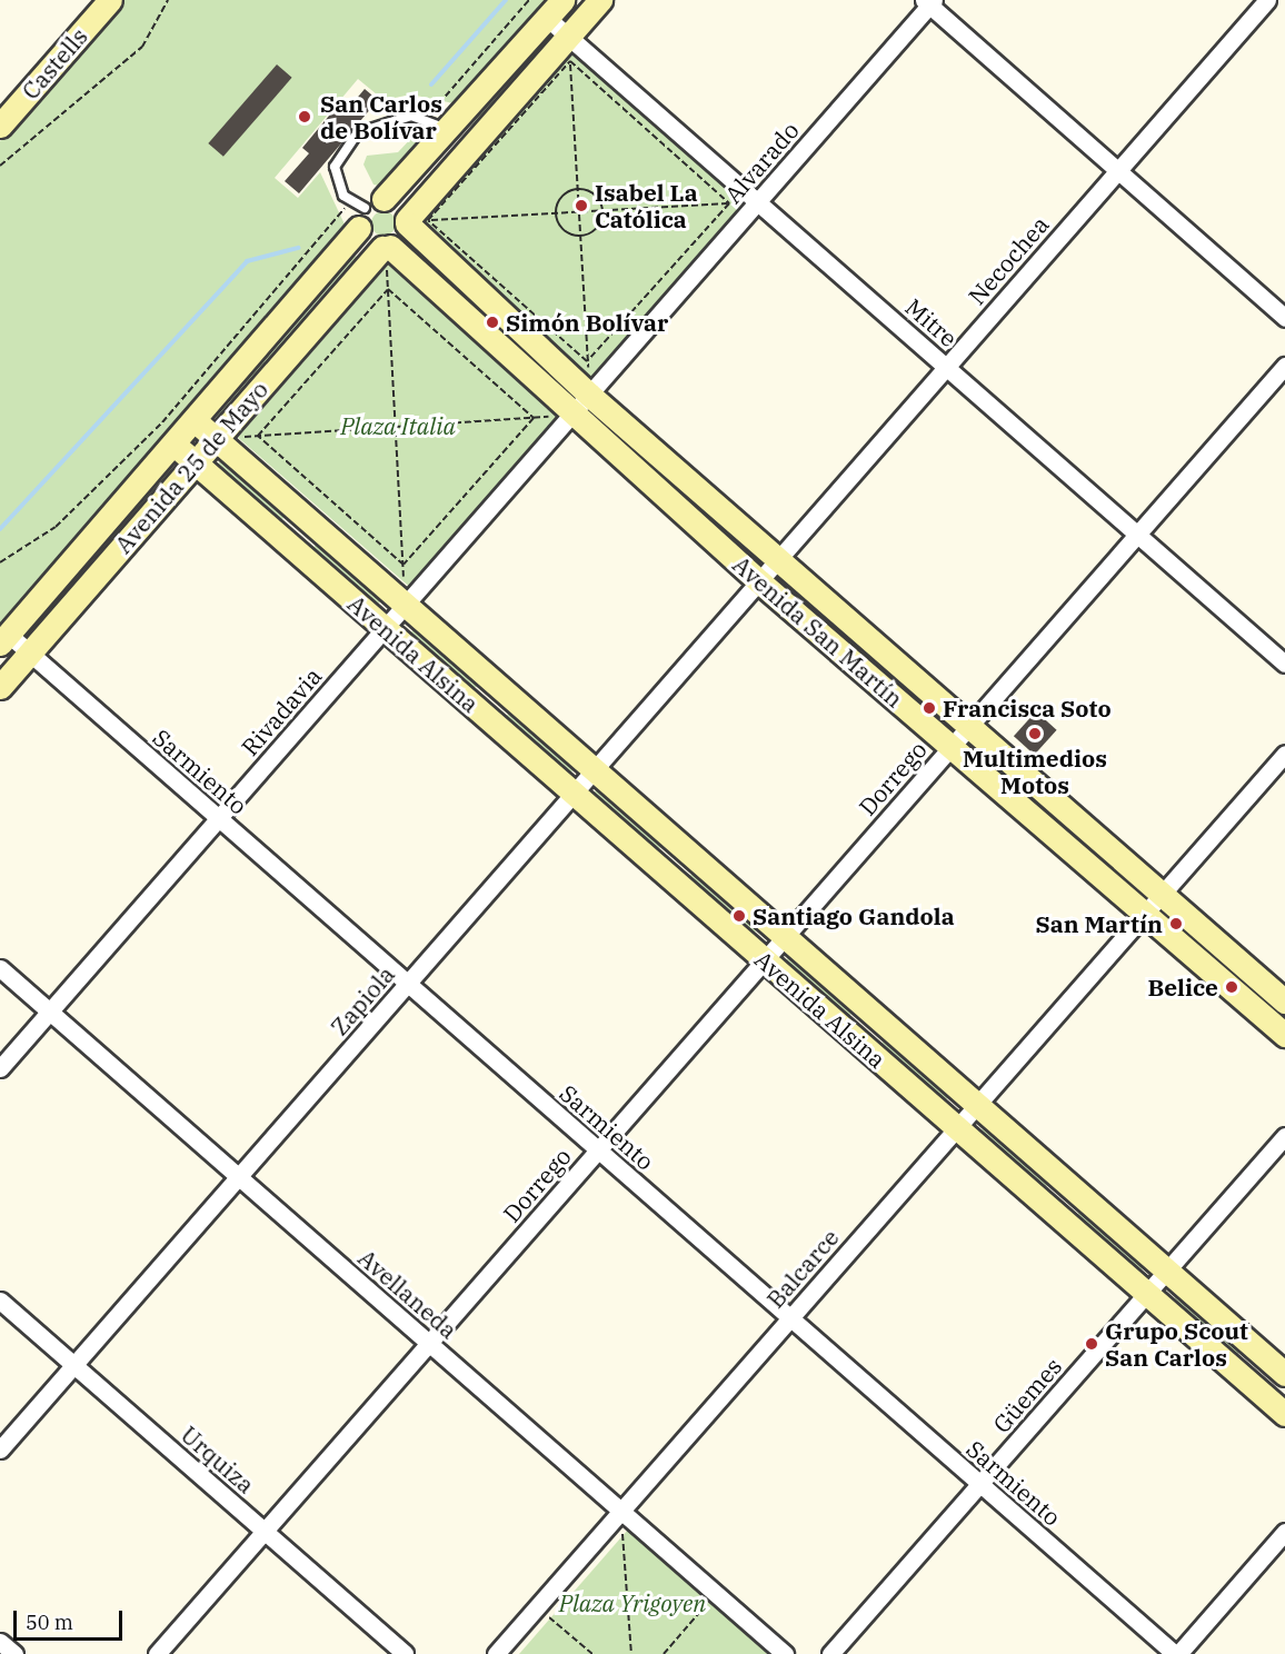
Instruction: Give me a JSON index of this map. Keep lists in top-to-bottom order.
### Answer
{
  "streets": {
    "street": [
      "Castells",
      "Alvarado",
      "Necochea",
      "Mitre",
      "Avenida 25 de Mayo",
      "Avenida San Martín",
      "Avenida Alsina",
      "Rivadavia",
      "Sarmiento",
      "Dorrego",
      "Zapiola",
      "Balcarce",
      "Avellaneda",
      "Güemes",
      "Urquiza"
    ]
  },
  "crossings": [
    ["Alvarado", "Mitre"],
    ["Alvarado", "Avenida San Martín"],
    ["Alvarado", "Rivadavia"],
    ["Necochea", "Mitre"],
    ["Necochea", "Avenida San Martín"],
    ["Necochea", "Zapiola"],
    ["Mitre", "Avenida 25 de Mayo"],
    ["Mitre", "Dorrego"],
    ["Avenida 25 de Mayo", "Avenida San Martín"],
    ["Avenida 25 de Mayo", "Avenida Alsina"],
    ["Avenida 25 de Mayo", "Sarmiento"],
    ["Avenida San Martín", "Rivadavia"],
    ["Avenida San Martín", "Dorrego"],
    ["Avenida San Martín", "Zapiola"],
    ["Avenida San Martín", "Balcarce"],
    ["Avenida Alsina", "Rivadavia"],
    ["Avenida Alsina", "Dorrego"],
    ["Avenida Alsina", "Zapiola"],
    ["Avenida Alsina", "Balcarce"],
    ["Avenida Alsina", "Güemes"],
    ["Rivadavia", "Sarmiento"],
    ["Rivadavia", "Avellaneda"],
    ["Sarmiento", "Dorrego"],
    ["Sarmiento", "Zapiola"],
    ["Sarmiento", "Balcarce"],
    ["Sarmiento", "Güemes"],
    ["Dorrego", "Avellaneda"],
    ["Dorrego", "Urquiza"],
    ["Zapiola", "Avellaneda"],
    ["Zapiola", "Urquiza"],
    ["Balcarce", "Avellaneda"]
  ],
  "parks": ["Plaza Italia", "Plaza Yrigoyen"],
  "places": [
    "San Carlos de Bolívar",
    "Isabel La Católica",
    "Simón Bolívar",
    "Francisca Soto",
    "Multimedios Motos",
    "Santiago Gandola",
    "San Martín",
    "Belice",
    "Grupo Scout San Carlos"
  ],
  "scale_bar": "50 m"
}
